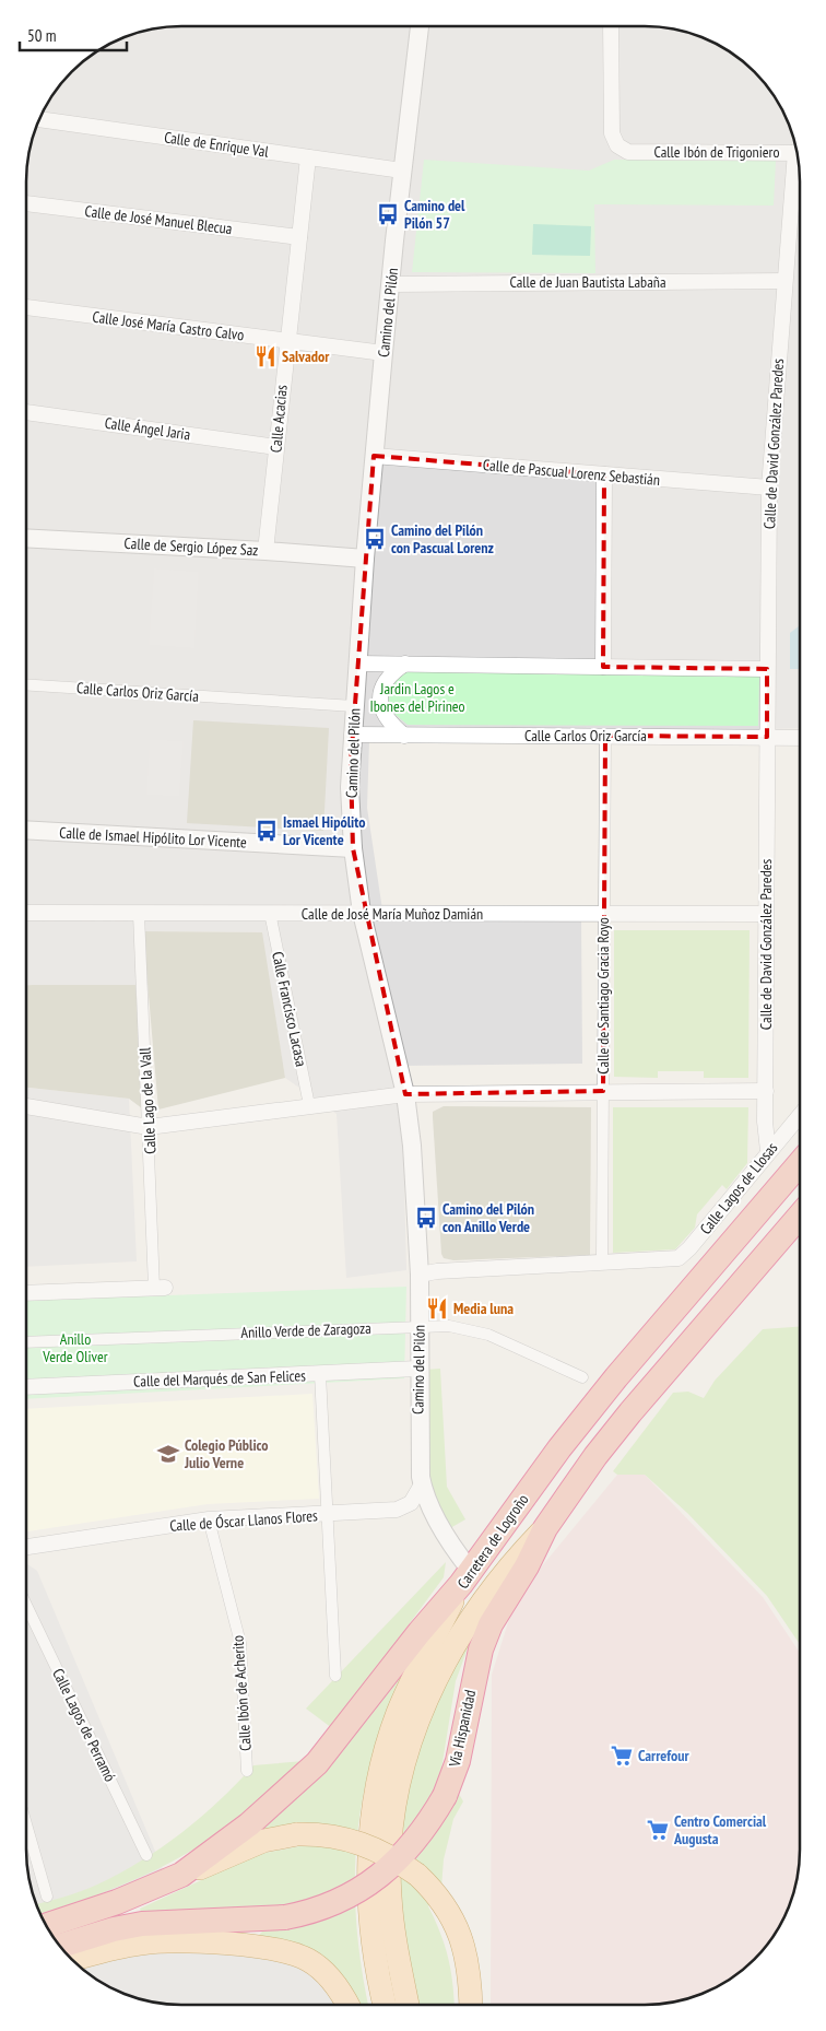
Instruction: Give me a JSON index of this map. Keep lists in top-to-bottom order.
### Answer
{
  "streets": {
    "highway": ["Carretera de Logroño", "Vía Hispanidad"],
    "street": [
      "Calle de Enrique Val",
      "Calle Ibón de Trigoniero",
      "Calle de José Manuel Blecua",
      "Calle de Juan Bautista Labaña",
      "Camino del Pilón",
      "Calle José María Castro Calvo",
      "Calle Acacias",
      "Calle Ángel Jaria",
      "Calle de David González Paredes",
      "Calle de Pascual Lorenz Sebastián",
      "Calle de Sergio López Saz",
      "Calle Carlos Oriz García",
      "Calle de Ismael Hipólito Lor Vicente",
      "Calle de José María Muñoz Damián",
      "Calle de Santiago Gracia Royo",
      "Calle Francisco Lacasa",
      "Calle Lago de la Vall",
      "Calle Lagos de Llosas",
      "Anillo Verde de Zaragoza",
      "Calle del Marqués de San Felices",
      "Calle de Óscar Llanos Flores",
      "Calle Ibón de Acherito",
      "Calle Lagos de Perramó"
    ]
  },
  "crossings": [
    ["Calle de Enrique Val", "Camino del Pilón"],
    ["Calle de Enrique Val", "Calle Acacias"],
    ["Calle de José Manuel Blecua", "Calle Acacias"],
    ["Calle de Juan Bautista Labaña", "Camino del Pilón"],
    ["Calle de Juan Bautista Labaña", "Calle de David González Paredes"],
    ["Camino del Pilón", "Calle José María Castro Calvo"],
    ["Camino del Pilón", "Calle de Pascual Lorenz Sebastián"],
    ["Camino del Pilón", "Calle de Sergio López Saz"],
    ["Camino del Pilón", "Calle Carlos Oriz García"],
    ["Camino del Pilón", "Calle de Ismael Hipólito Lor Vicente"],
    ["Camino del Pilón", "Calle de José María Muñoz Damián"],
    ["Camino del Pilón", "Calle Lagos de Llosas"],
    ["Camino del Pilón", "Anillo Verde de Zaragoza"],
    ["Camino del Pilón", "Calle del Marqués de San Felices"],
    ["Camino del Pilón", "Calle de Óscar Llanos Flores"],
    ["Camino del Pilón", "Carretera de Logroño"],
    ["Calle José María Castro Calvo", "Calle Acacias"],
    ["Calle Acacias", "Calle Ángel Jaria"],
    ["Calle Acacias", "Calle de Sergio López Saz"],
    ["Calle de David González Paredes", "Calle de Pascual Lorenz Sebastián"],
    ["Calle de David González Paredes", "Calle Carlos Oriz García"],
    ["Calle de David González Paredes", "Calle de José María Muñoz Damián"],
    ["Calle de David González Paredes", "Calle Lagos de Llosas"],
    ["Calle Carlos Oriz García", "Calle de Santiago Gracia Royo"],
    ["Calle de José María Muñoz Damián", "Calle de Santiago Gracia Royo"],
    ["Calle de José María Muñoz Damián", "Calle Francisco Lacasa"],
    ["Calle de José María Muñoz Damián", "Calle Lago de la Vall"],
    ["Calle de Óscar Llanos Flores", "Calle Ibón de Acherito"],
    ["Carretera de Logroño", "Vía Hispanidad"]
  ],
  "parks": ["Jardin Lagos e Ibones del Pirineo", "Anillo Verde Oliver"],
  "places": {
    "bus stop": [
      "Camino del Pilón 57",
      "Camino del Pilón con Pascual Lorenz",
      "Ismael Hipólito Lor Vicente",
      "Camino del Pilón con Anillo Verde"
    ],
    "restaurant": ["Salvador", "Media luna"],
    "school or university": ["Colegio Público Julio Verne"],
    "supermarket": ["Carrefour", "Centro Comercial Augusta"]
  },
  "scale_bar": "50 m"
}
